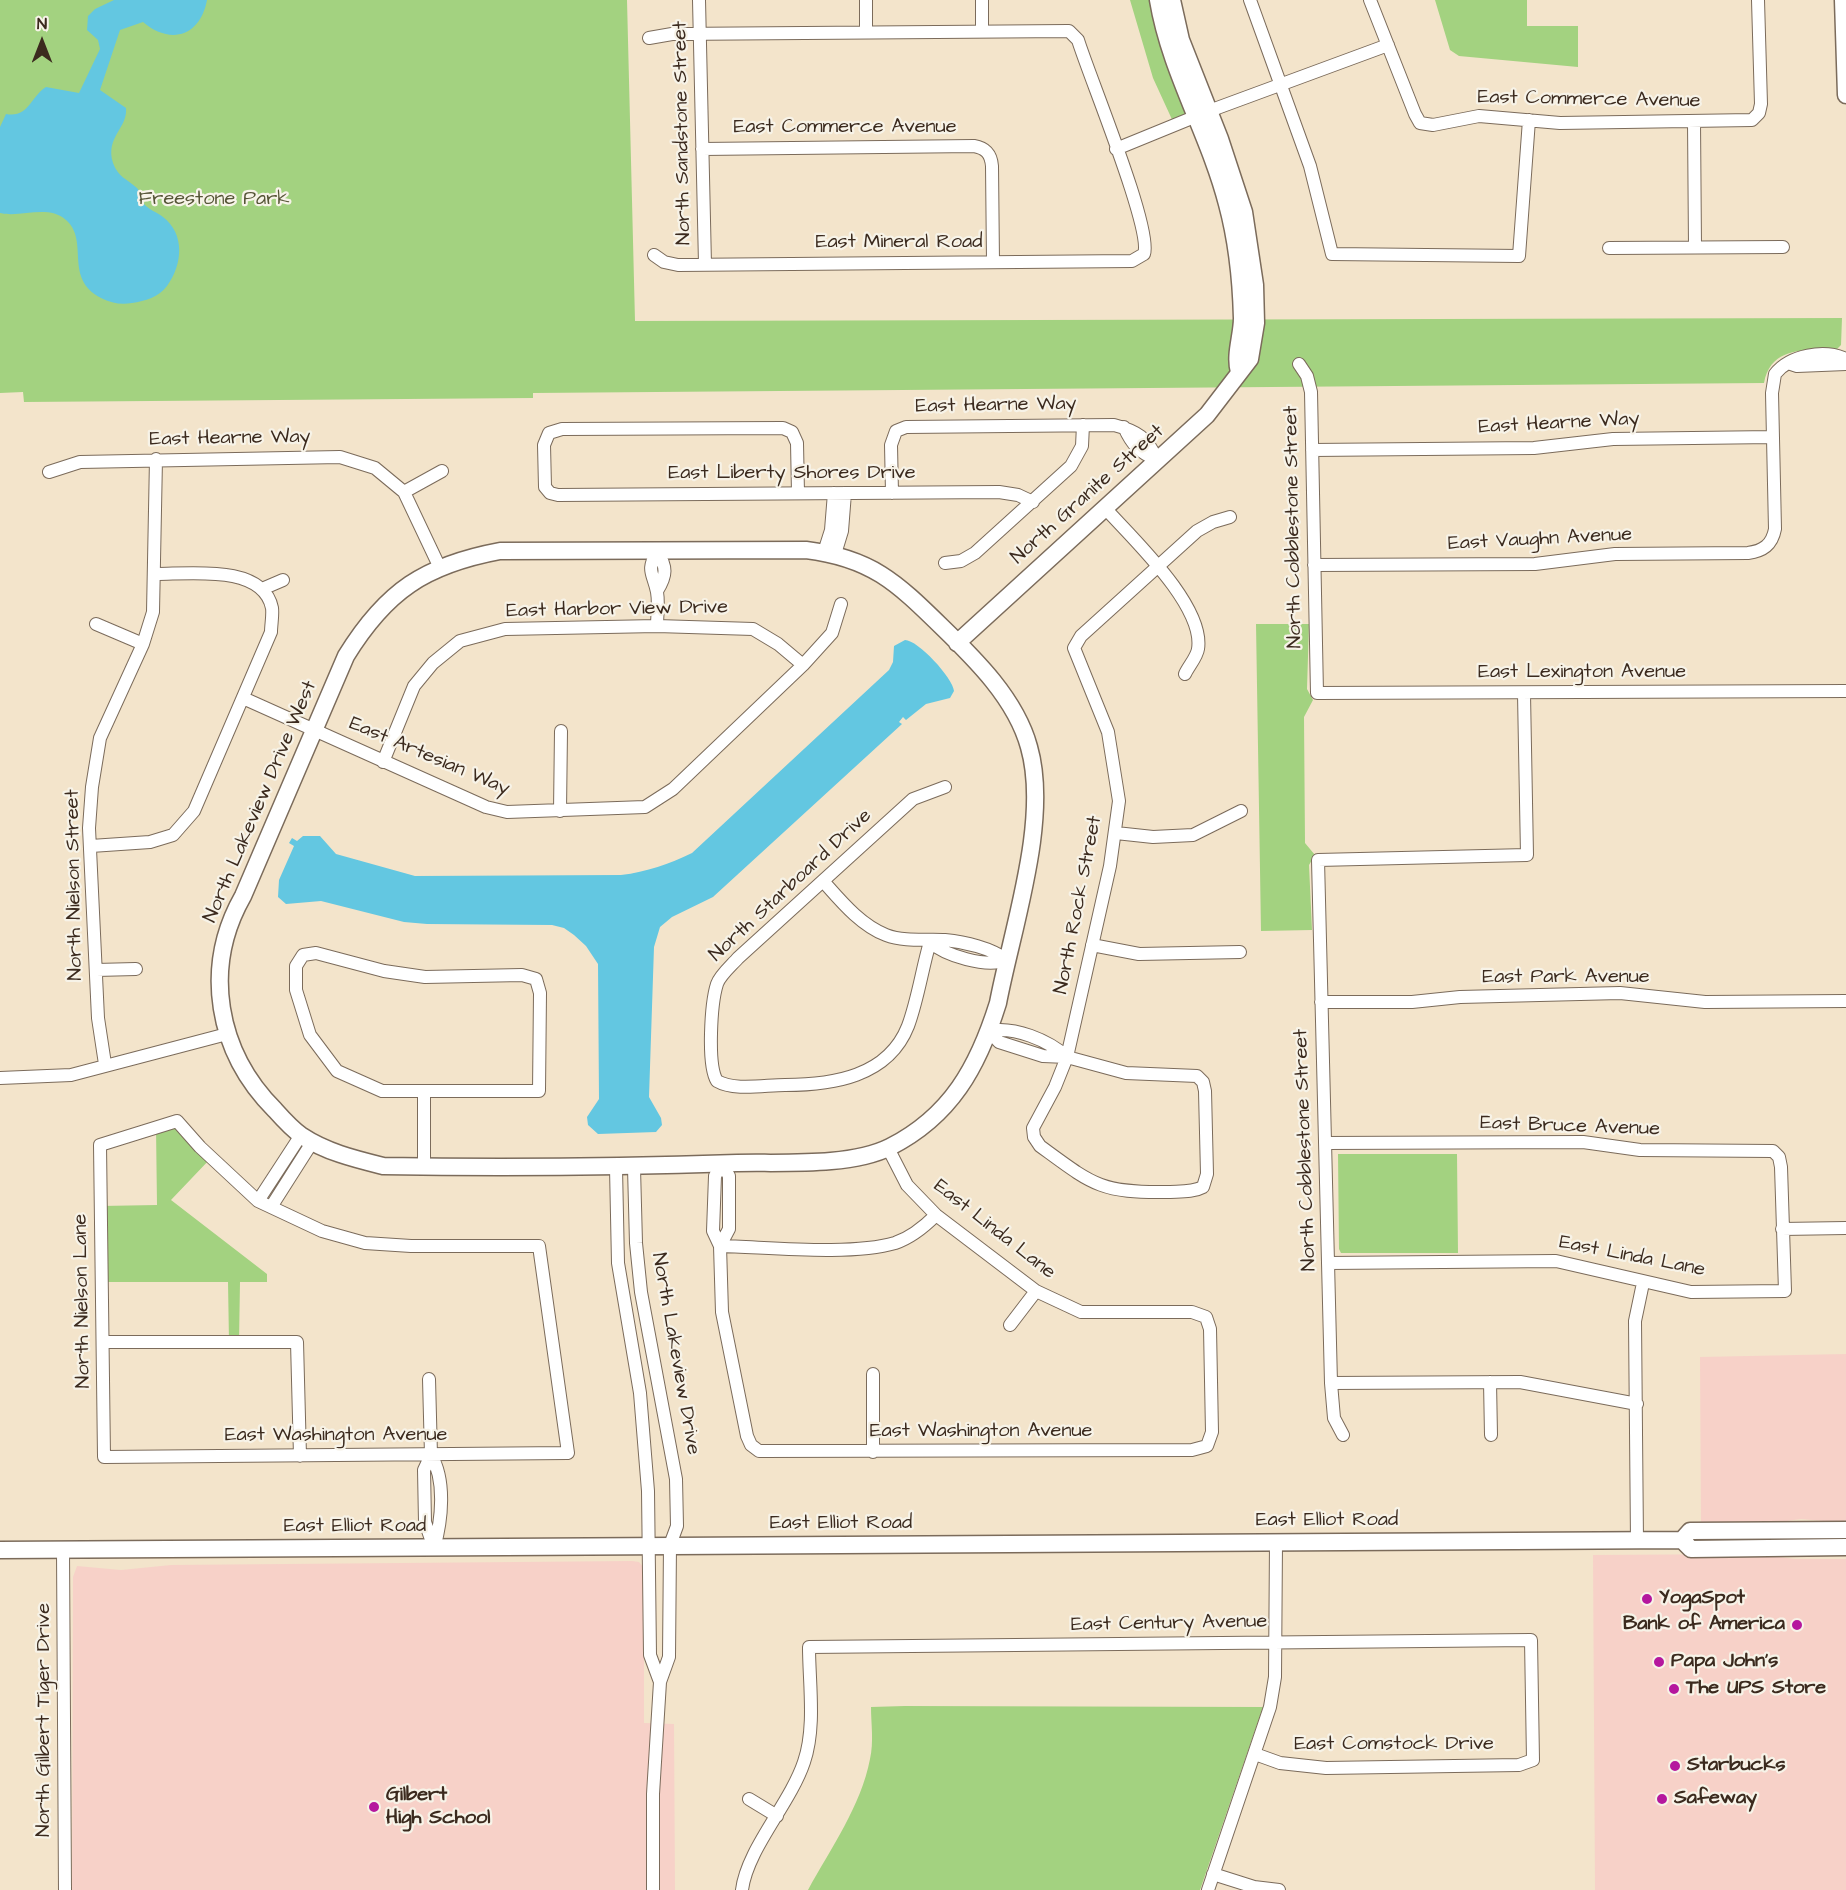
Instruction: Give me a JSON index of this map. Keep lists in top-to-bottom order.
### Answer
{
  "streets": {
    "street": [
      "East Commerce Avenue",
      "North Sandstone Street",
      "East Mineral Road",
      "East Hearne Way",
      "East Liberty Shores Drive",
      "North Granite Street",
      "North Cobblestone Street",
      "East Vaughn Avenue",
      "East Harbor View Drive",
      "East Lexington Avenue",
      "East Artesian Way",
      "North Lakeview Drive West",
      "North Nielson Street",
      "North Starboard Drive",
      "North Rock Street",
      "East Park Avenue",
      "East Bruce Avenue",
      "East Linda Lane",
      "North Nielson Lane",
      "North Lakeview Drive",
      "East Washington Avenue",
      "East Elliot Road",
      "East Century Avenue",
      "North Gilbert Tiger Drive",
      "East Comstock Drive"
    ]
  },
  "crossings": [
    ["East Commerce Avenue", "North Sandstone Street"],
    ["East Commerce Avenue", "East Mineral Road"],
    ["North Sandstone Street", "East Mineral Road"],
    ["East Hearne Way", "East Liberty Shores Drive"],
    ["East Hearne Way", "North Granite Street"],
    ["East Hearne Way", "North Cobblestone Street"],
    ["East Hearne Way", "East Vaughn Avenue"],
    ["East Hearne Way", "North Lakeview Drive West"],
    ["East Hearne Way", "North Nielson Street"],
    ["North Granite Street", "North Lakeview Drive West"],
    ["North Cobblestone Street", "East Vaughn Avenue"],
    ["North Cobblestone Street", "East Lexington Avenue"],
    ["North Cobblestone Street", "East Park Avenue"],
    ["North Cobblestone Street", "East Bruce Avenue"],
    ["North Cobblestone Street", "East Linda Lane"],
    ["East Harbor View Drive", "East Artesian Way"],
    ["East Artesian Way", "North Lakeview Drive West"],
    ["North Lakeview Drive West", "East Linda Lane"],
    ["North Lakeview Drive West", "North Lakeview Drive"],
    ["East Bruce Avenue", "East Linda Lane"],
    ["East Linda Lane", "East Washington Avenue"],
    ["North Nielson Lane", "East Washington Avenue"],
    ["North Lakeview Drive", "East Elliot Road"],
    ["East Elliot Road", "North Gilbert Tiger Drive"],
    ["East Century Avenue", "East Comstock Drive"]
  ],
  "parks": ["Freestone Park"],
  "places": [
    "YogaSpot",
    "Bank of America",
    "Papa John's",
    "The UPS Store",
    "Starbucks",
    "Safeway",
    "Gilbert High School"
  ],
  "north": "top"
}
